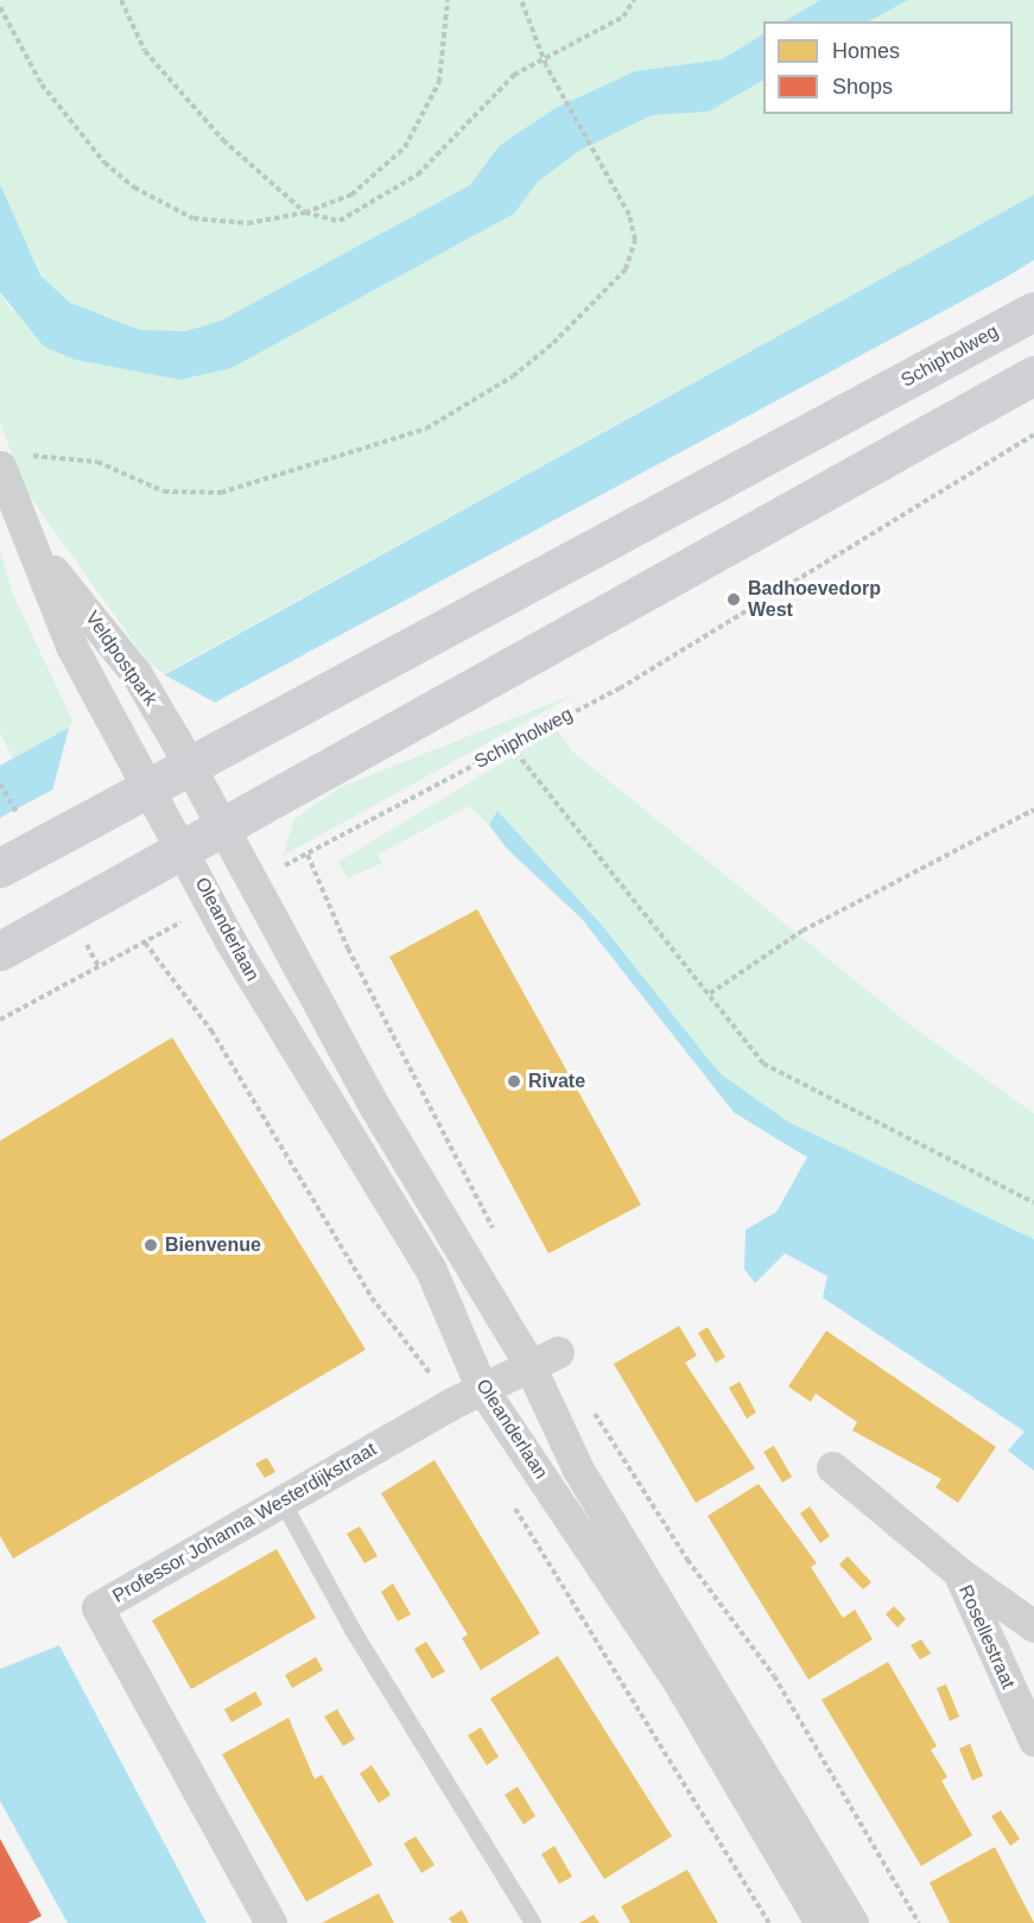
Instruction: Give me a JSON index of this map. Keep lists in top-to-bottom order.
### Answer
{
  "streets": {
    "main road": ["Schipholweg"],
    "street": [
      "Veldpostpark",
      "Oleanderlaan",
      "Professor Johanna Westerdijkstraat",
      "Rosellestraat"
    ]
  },
  "crossings": [
    ["Schipholweg", "Veldpostpark"],
    ["Schipholweg", "Oleanderlaan"],
    ["Veldpostpark", "Oleanderlaan"],
    ["Oleanderlaan", "Professor Johanna Westerdijkstraat"]
  ],
  "places": ["Badhoevedorp West", "Rivate", "Bienvenue"],
  "legend": ["Homes", "Shops"]
}
